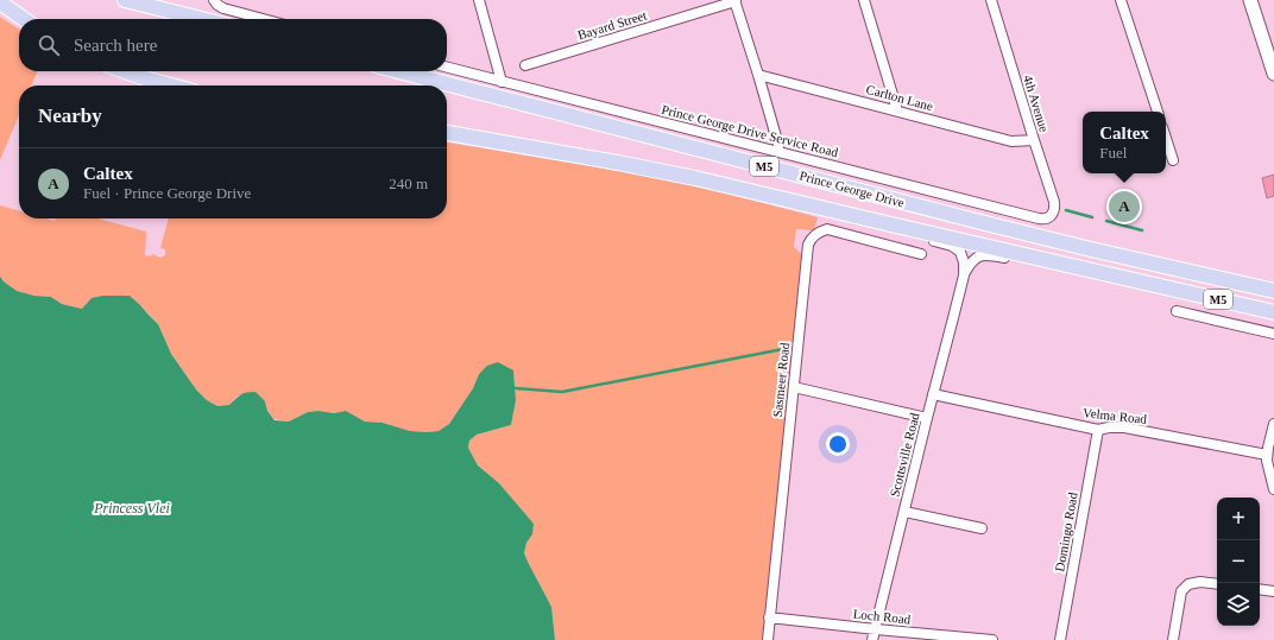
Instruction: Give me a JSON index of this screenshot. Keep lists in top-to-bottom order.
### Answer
{
  "streets": {
    "main road": ["M5", "Prince George Drive"],
    "street": [
      "Bayard Street",
      "Carlton Lane",
      "4th Avenue",
      "Prince George Drive Service Road",
      "Sasmeer Road",
      "Velma Road",
      "Scottsville Road",
      "Domingo Road",
      "Loch Road"
    ]
  },
  "crossings": [
    ["Carlton Lane", "4th Avenue"],
    ["4th Avenue", "Prince George Drive Service Road"],
    ["Prince George Drive", "Scottsville Road"],
    ["Sasmeer Road", "Loch Road"],
    ["Velma Road", "Scottsville Road"],
    ["Velma Road", "Domingo Road"],
    ["Scottsville Road", "Loch Road"]
  ],
  "water": ["Princess Vlei"],
  "page": {
    "search": "Search here",
    "heading": "Nearby",
    "popup": ["Caltex", "Fuel"],
    "list": [
      {
        "mark": "A",
        "name": "Caltex",
        "note": "Fuel · Prince George Drive",
        "value": "240 m"
      }
    ],
    "pins": "A",
    "map_buttons": ["+", "−"]
  }
}
